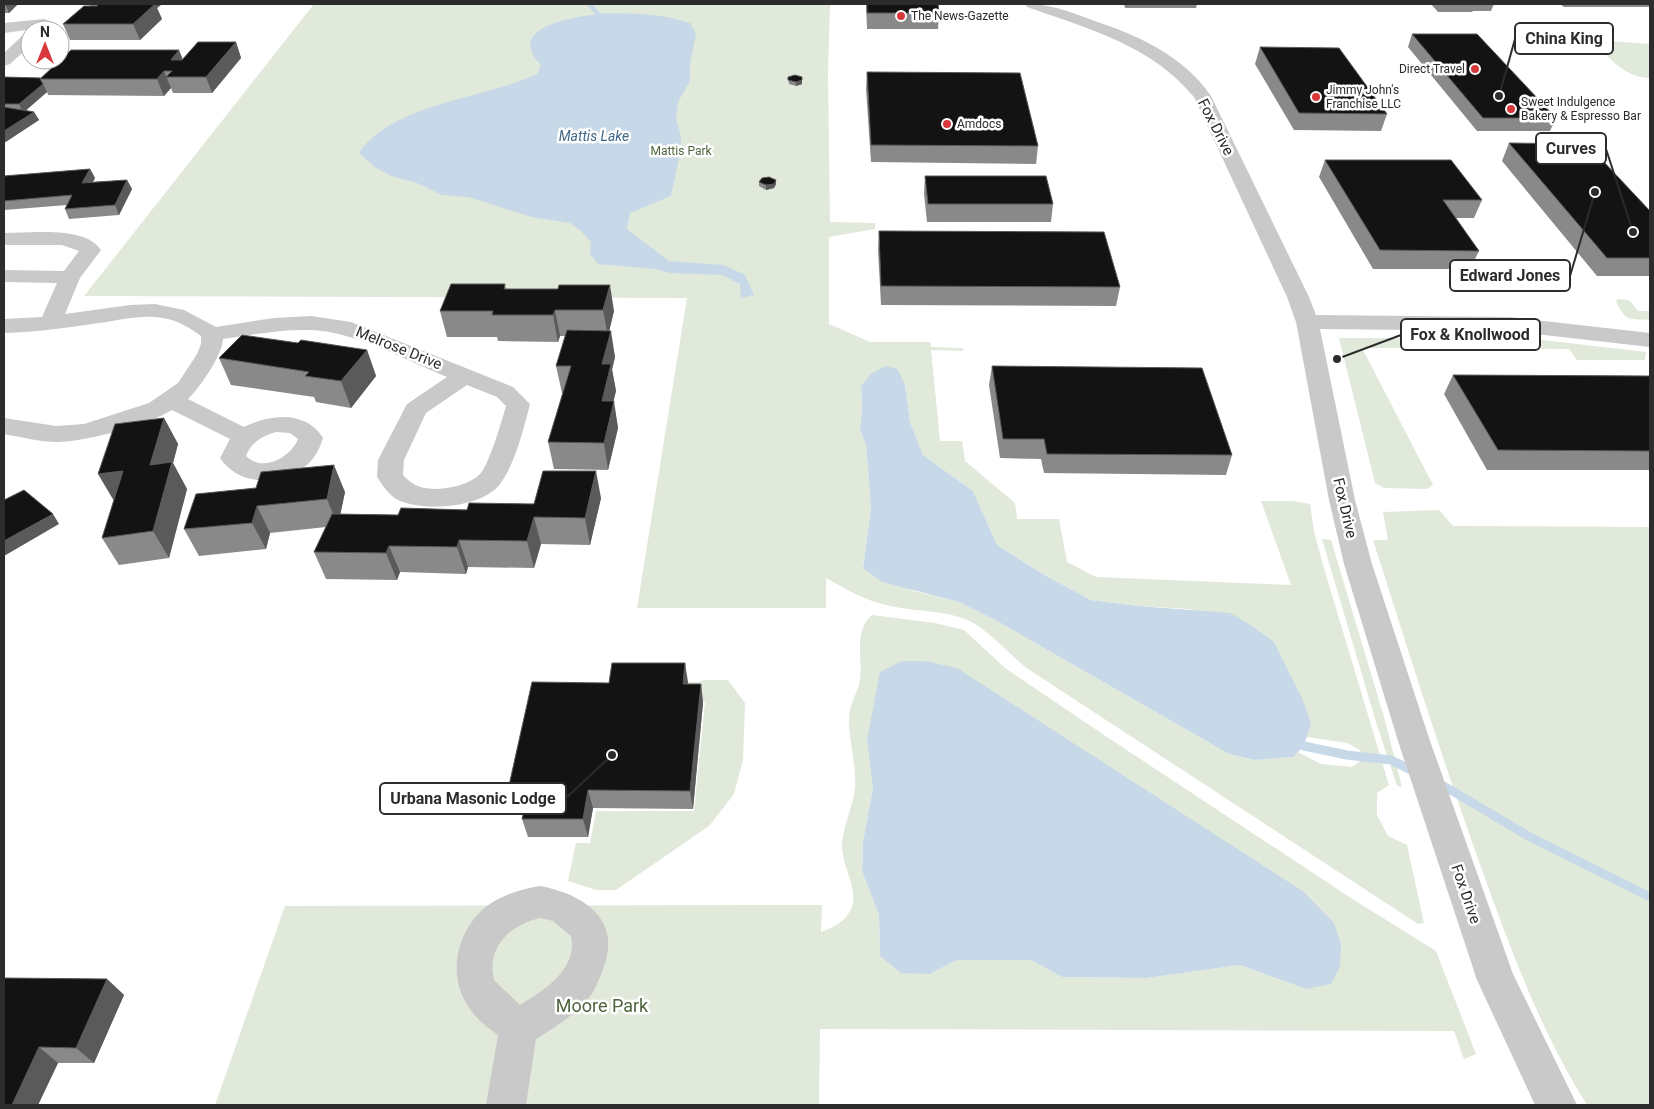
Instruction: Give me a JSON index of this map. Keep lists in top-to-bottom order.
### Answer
{
  "streets": {
    "street": ["Fox Drive", "Melrose Drive"]
  },
  "water": ["Mattis Lake"],
  "parks": ["Mattis Park", "Moore Park"],
  "places": [
    "The News-Gazette",
    "Direct Travel",
    "China King",
    "Jimmy John's Franchise LLC",
    "Sweet Indulgence Bakery & Espresso Bar",
    "Amdocs",
    "Edward Jones",
    "Curves",
    "Fox & Knollwood",
    "Urbana Masonic Lodge"
  ],
  "north": "top"
}
